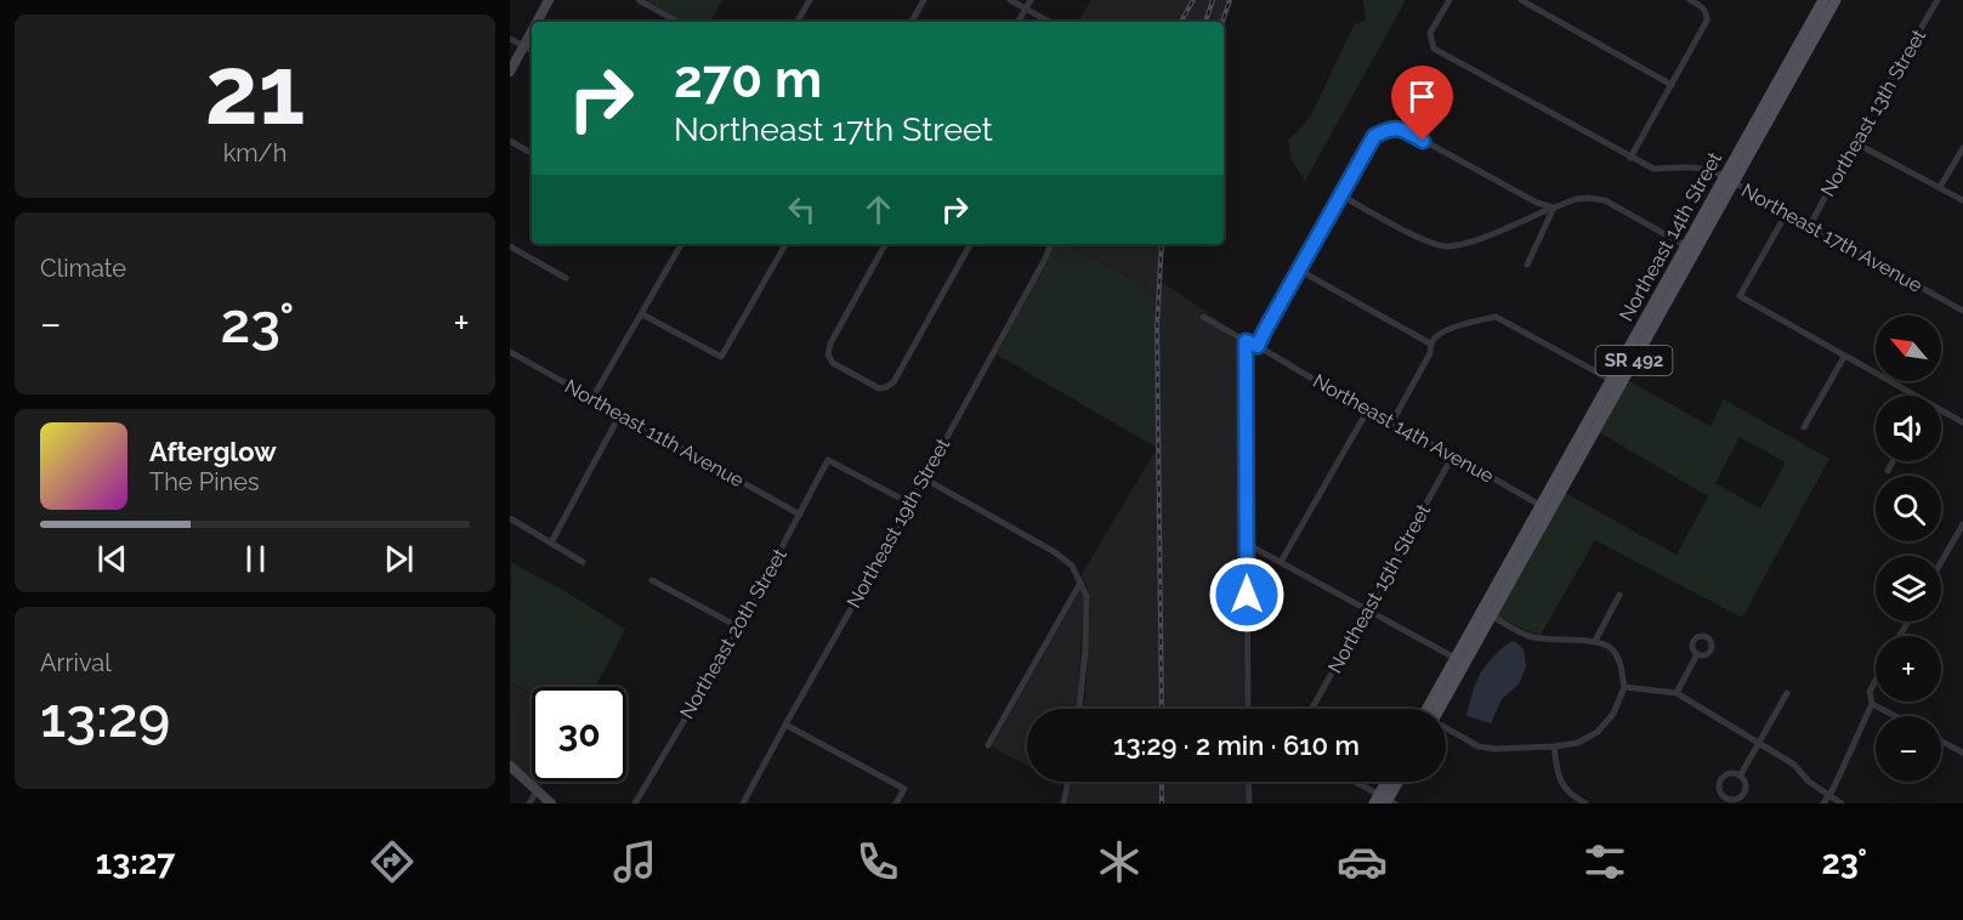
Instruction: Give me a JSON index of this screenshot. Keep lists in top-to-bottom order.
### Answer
{
  "streets": {
    "main road": ["Northeast 14th Street", "SR 492"],
    "street": [
      "Northeast 13th Street",
      "Northeast 17th Avenue",
      "Northeast 14th Avenue",
      "Northeast 11th Avenue",
      "Northeast 19th Street",
      "Northeast 15th Street",
      "Northeast 20th Street"
    ]
  },
  "crossings": [
    ["Northeast 13th Street", "Northeast 17th Avenue"],
    ["Northeast 14th Street", "Northeast 17th Avenue"],
    ["Northeast 14th Street", "Northeast 14th Avenue"],
    ["Northeast 14th Avenue", "Northeast 15th Street"],
    ["Northeast 11th Avenue", "Northeast 20th Street"],
    ["Northeast 19th Street", "Northeast 20th Street"]
  ],
  "north": "top left",
  "page": {
    "tile": [
      ["21", "km/h"],
      "Climate",
      ["Arrival", "13:29"]
    ],
    "turn": ["270 m", "Northeast 17th Street"],
    "heat": ["−", "23°", "+"],
    "map_buttons": ["+", "−"],
    "song": ["Afterglow", "The Pines"],
    "limit": "30",
    "trip": "13:29 · 2 min · 610 m",
    "tabs": ["13:27", "23°"]
  }
}
